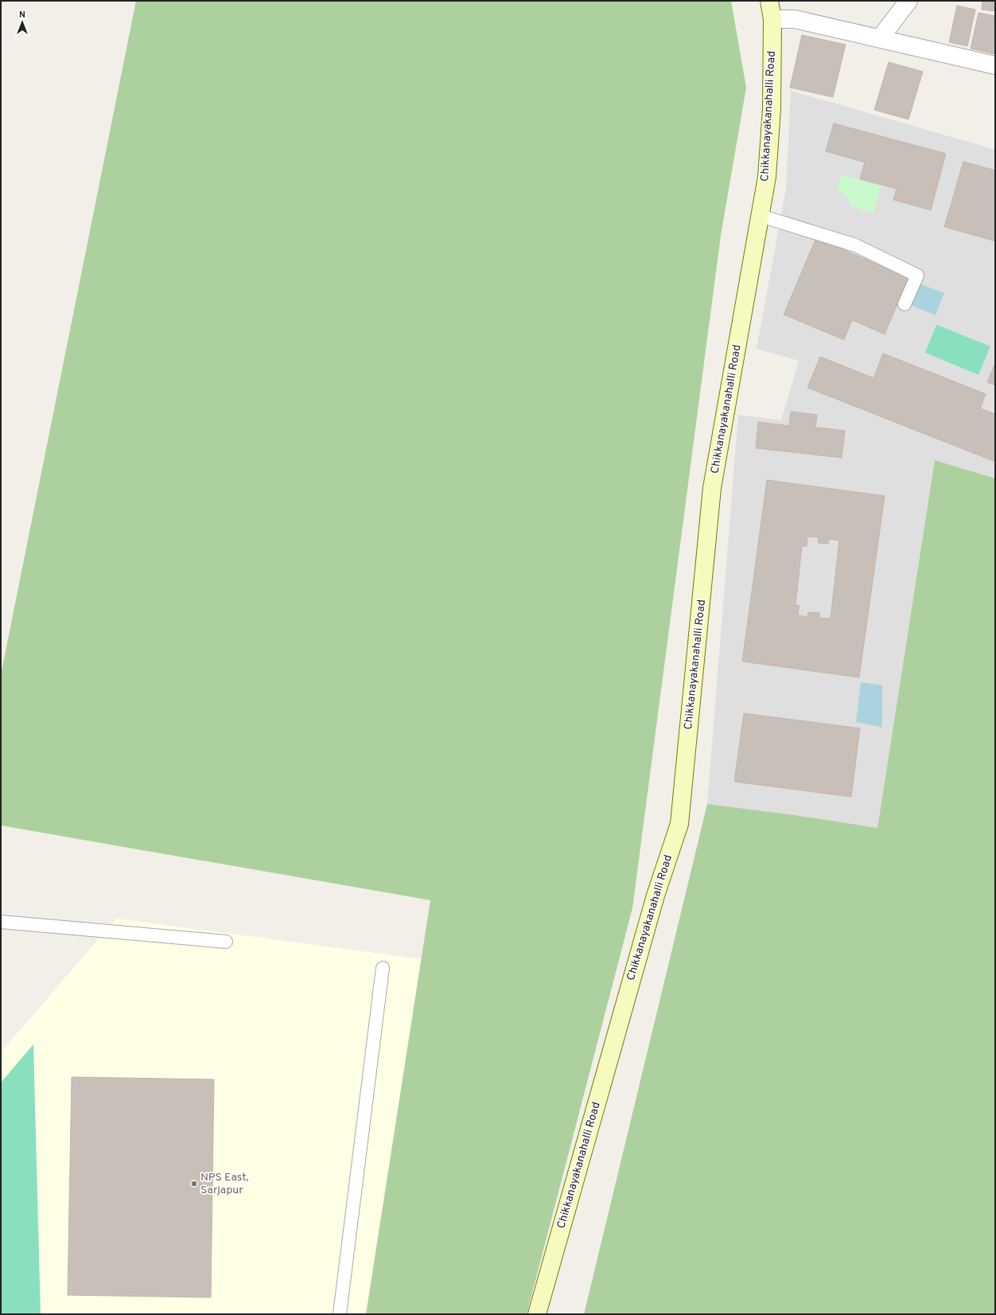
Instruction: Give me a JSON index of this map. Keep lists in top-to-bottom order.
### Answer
{
  "streets": {
    "main road": ["Chikkanayakanahalli Road"]
  },
  "places": ["NPS East, Sarjapur"],
  "north": "top"
}
